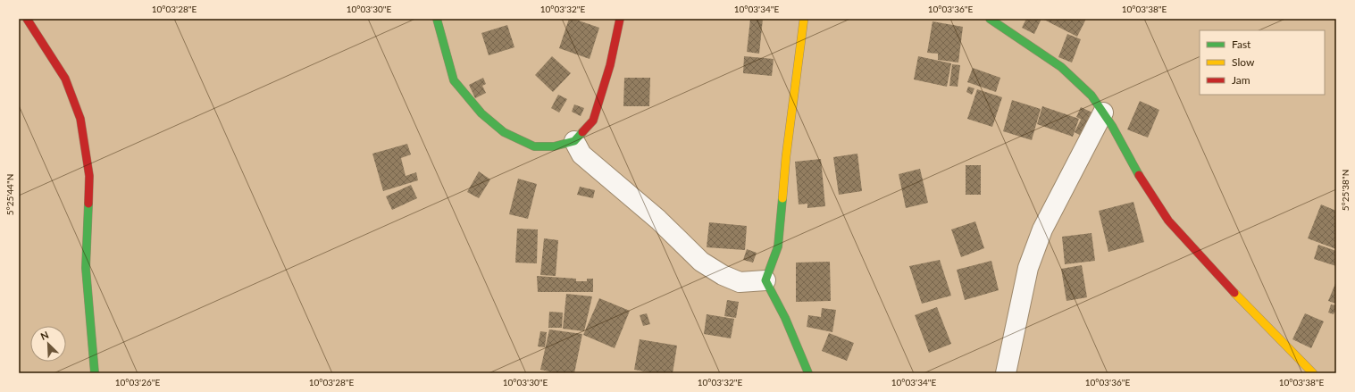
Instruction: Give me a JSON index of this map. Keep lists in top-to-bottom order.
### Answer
{
  "legend": ["Fast", "Slow", "Jam"],
  "north": "top left",
  "coordinates": [
    "10°03'28\"E",
    "10°03'30\"E",
    "10°03'32\"E",
    "10°03'34\"E",
    "10°03'36\"E",
    "10°03'38\"E",
    "5°25'38\"N",
    "5°25'44\"N",
    "10°03'26\"E"
  ]
}
